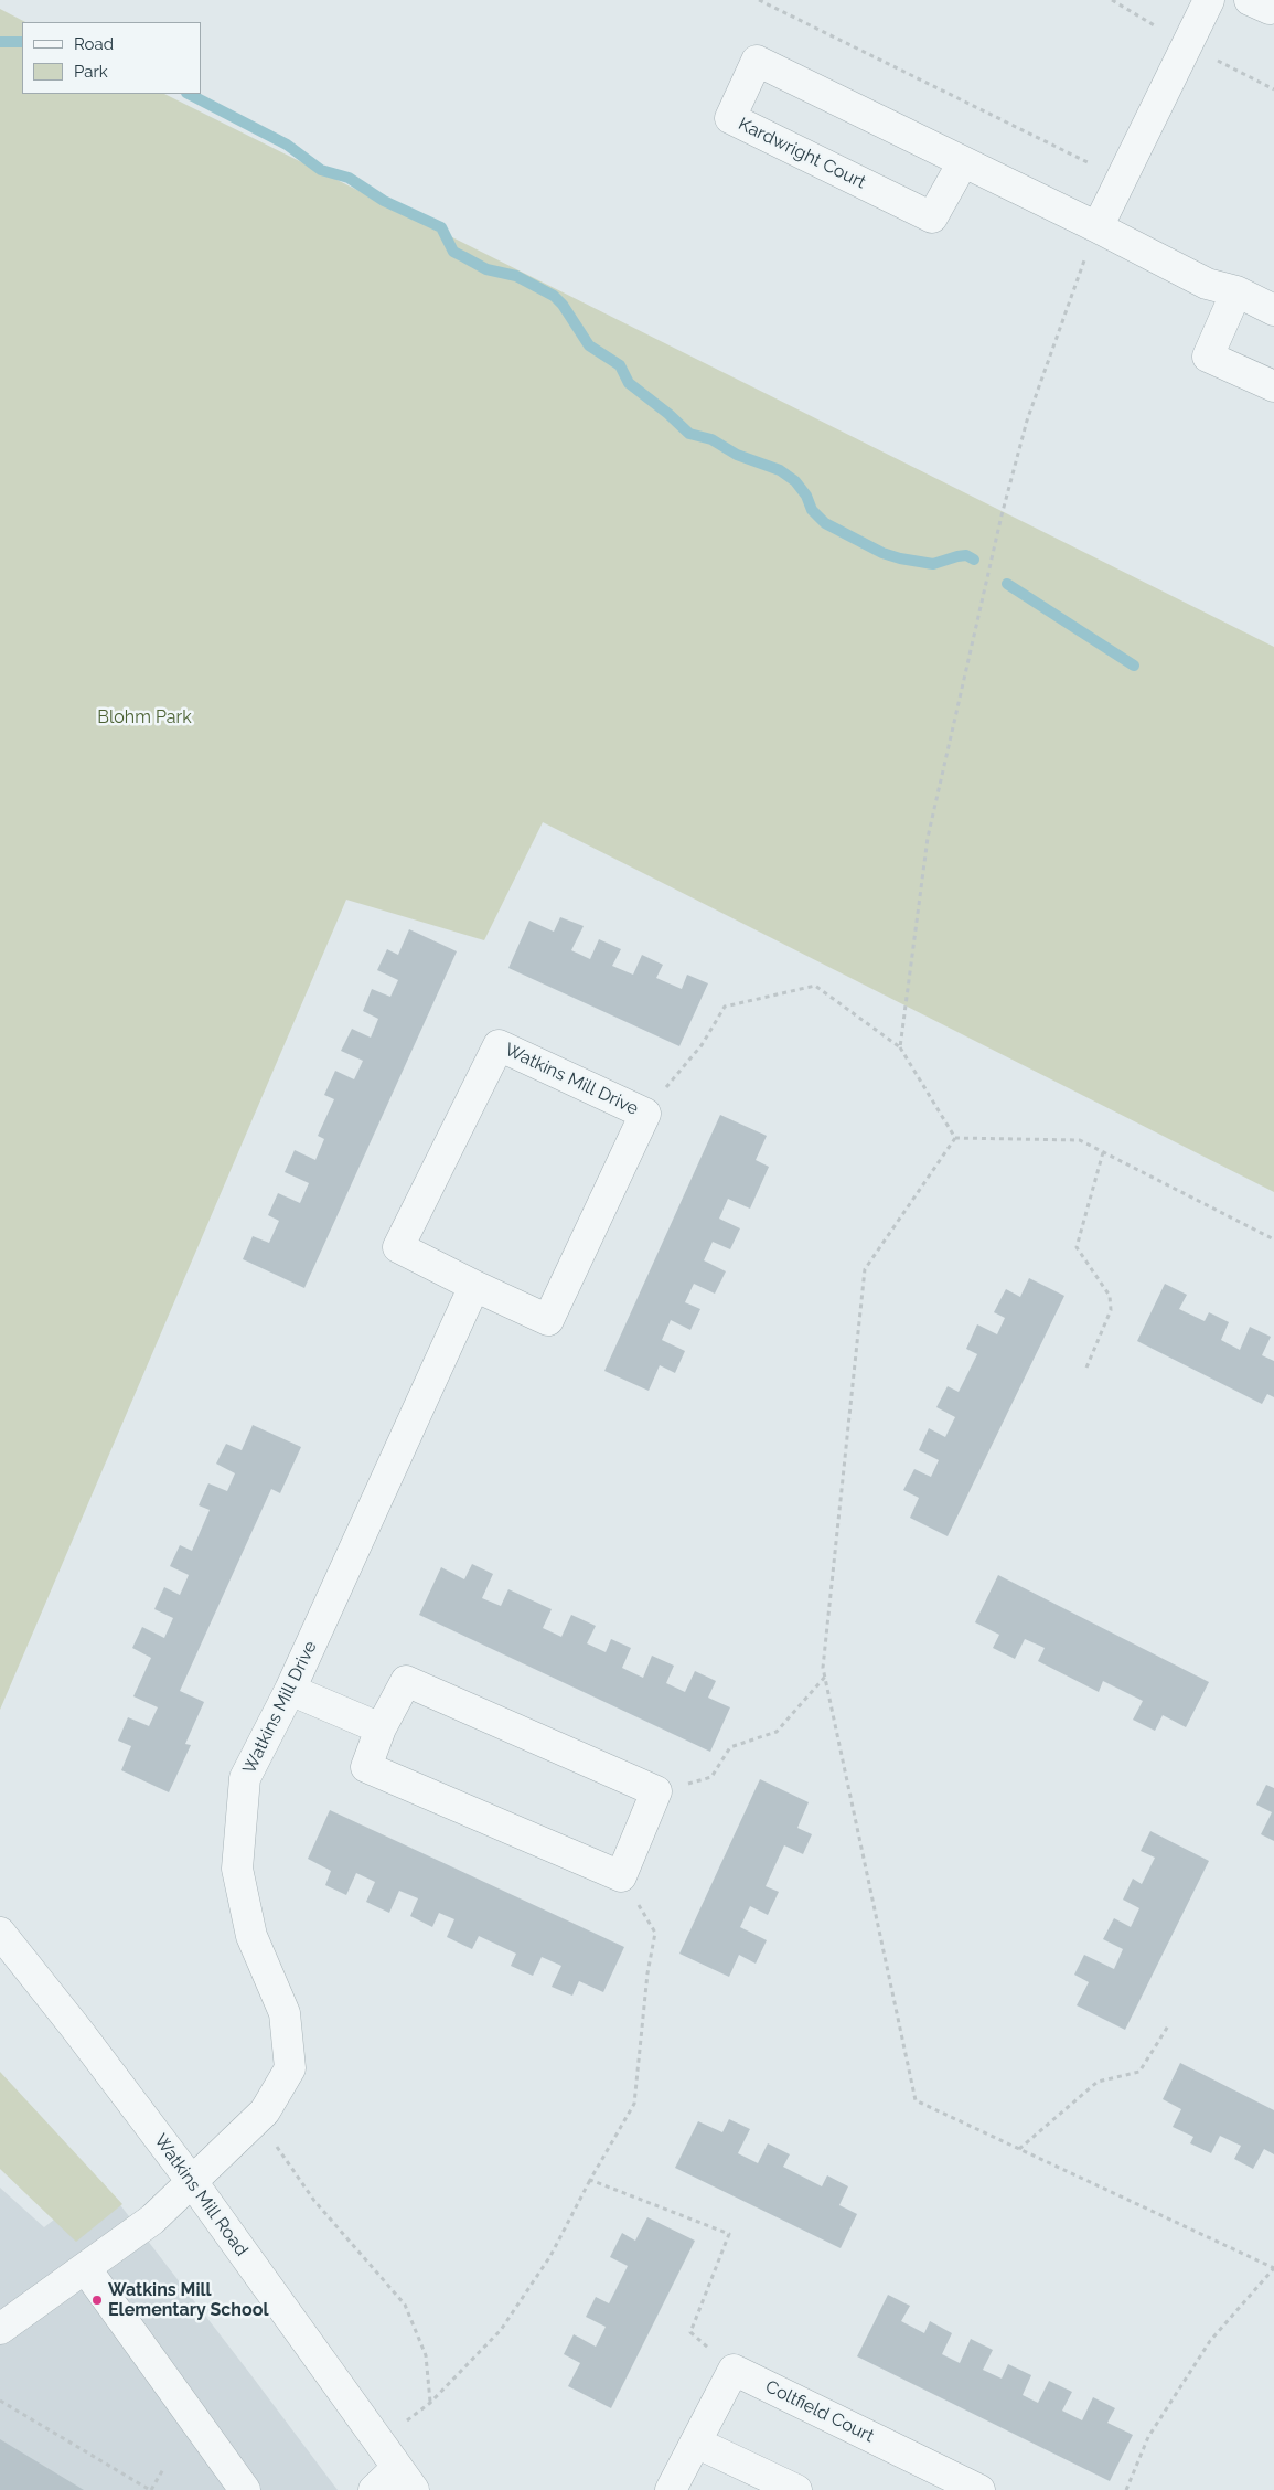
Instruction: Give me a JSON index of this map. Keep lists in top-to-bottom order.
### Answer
{
  "streets": {
    "street": [
      "Kardwright Court",
      "Watkins Mill Drive",
      "Watkins Mill Road",
      "Coltfield Court"
    ]
  },
  "crossings": [
    ["Watkins Mill Drive", "Watkins Mill Road"]
  ],
  "parks": ["Blohm Park"],
  "places": ["Watkins Mill Elementary School"],
  "legend": ["Road", "Park"]
}
